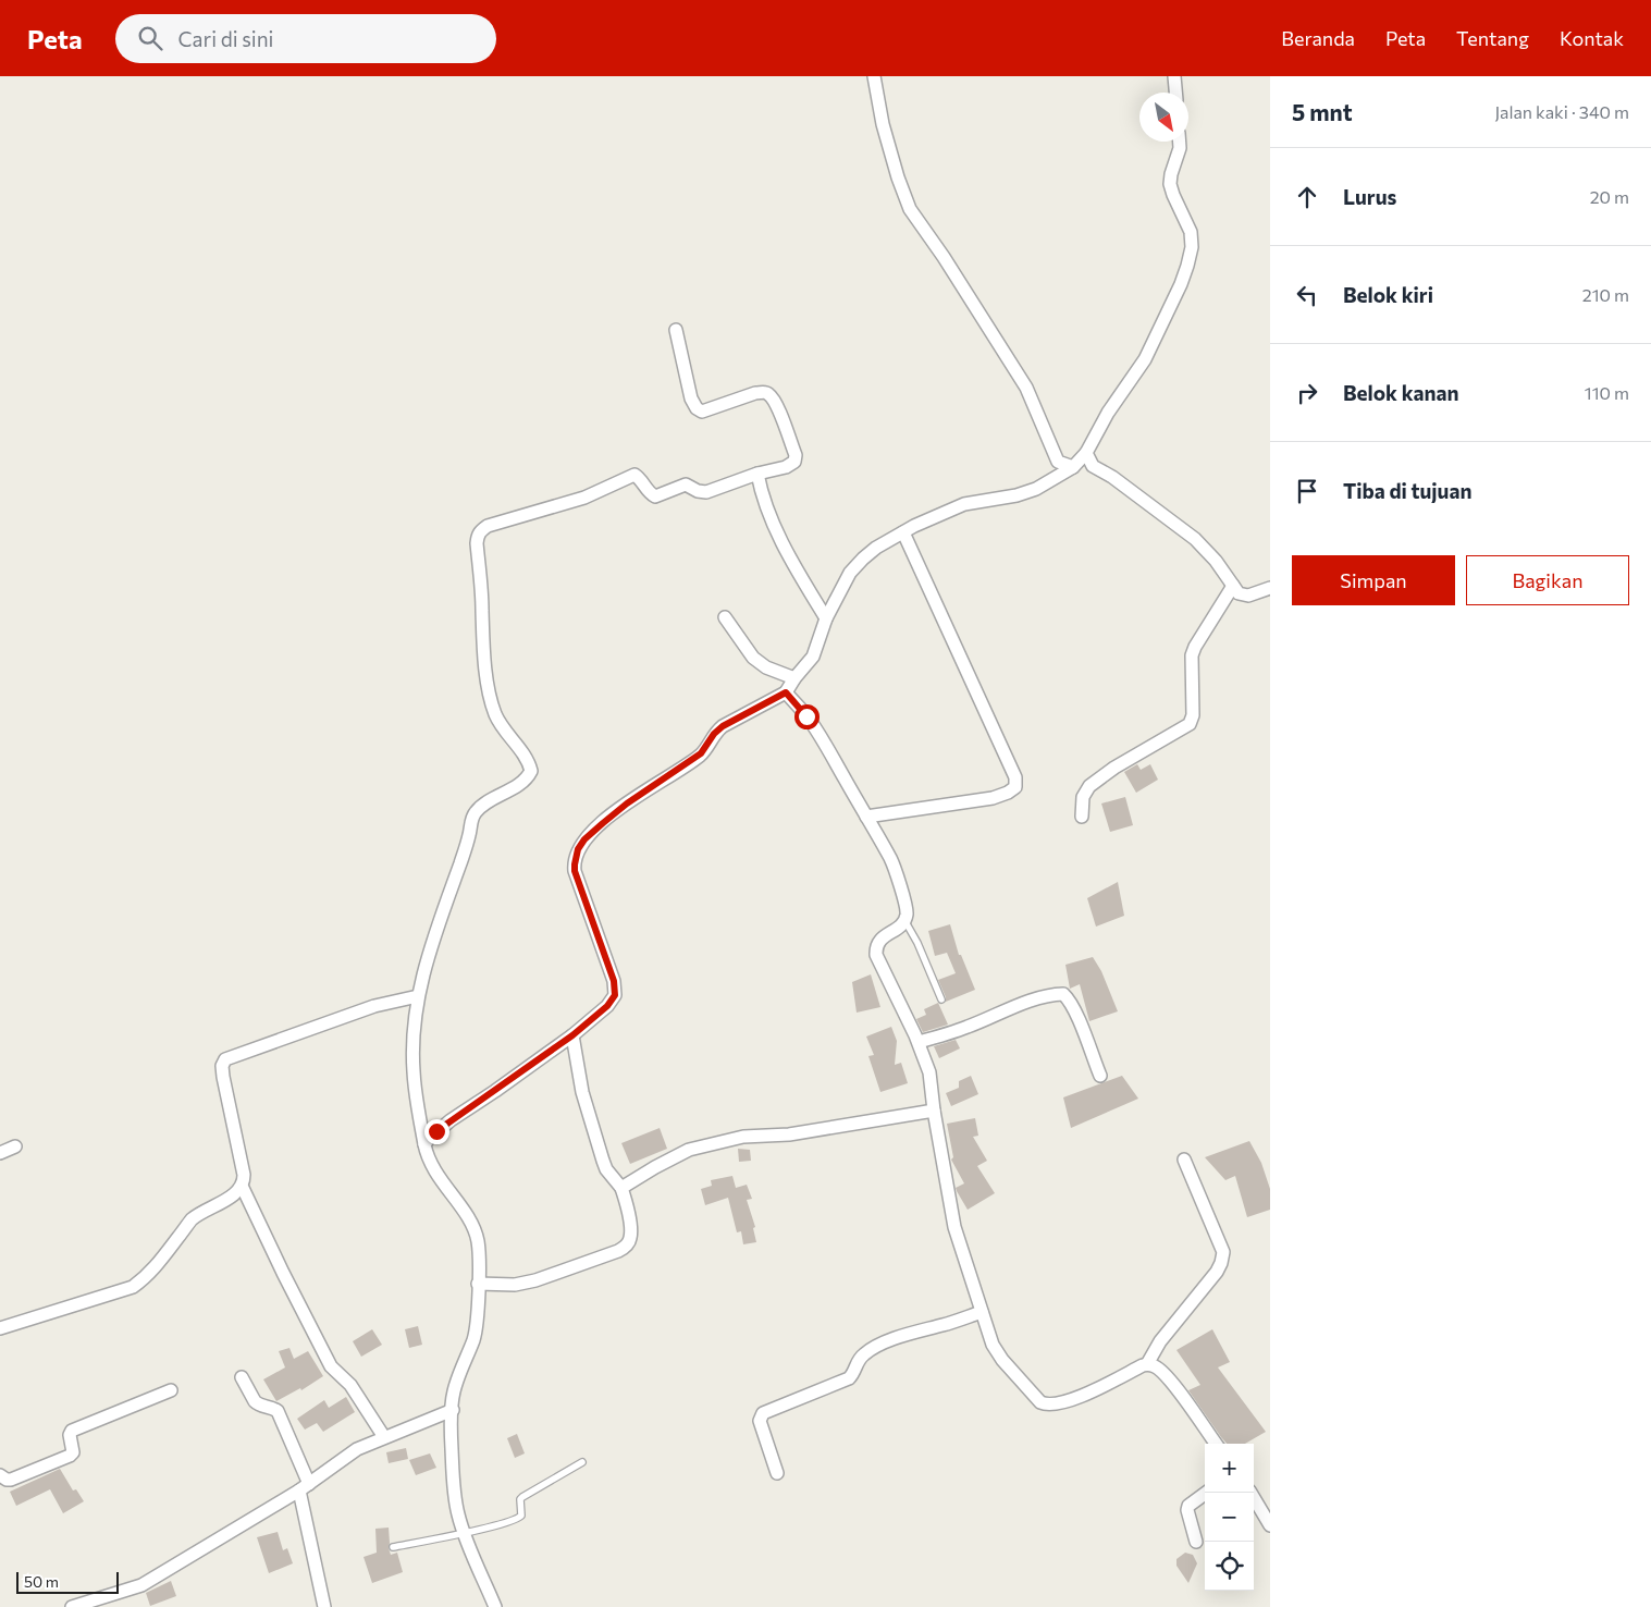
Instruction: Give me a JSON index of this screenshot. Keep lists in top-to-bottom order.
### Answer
{
  "scale_bar": "50 m",
  "north": "bottom right",
  "page": {
    "header": "Peta",
    "search": "Cari di sini",
    "nav": [
      "Beranda",
      "Peta",
      "Tentang",
      "Kontak"
    ],
    "heading": ["5 mnt", "Jalan kaki · 340 m"],
    "list": [
      ["Lurus", "20 m"],
      ["Belok kiri", "210 m"],
      ["Belok kanan", "110 m"],
      "Tiba di tujuan"
    ],
    "buttons": ["Simpan", "Bagikan"],
    "map_buttons": ["+", "−"],
    "scale": "50 m"
  }
}
